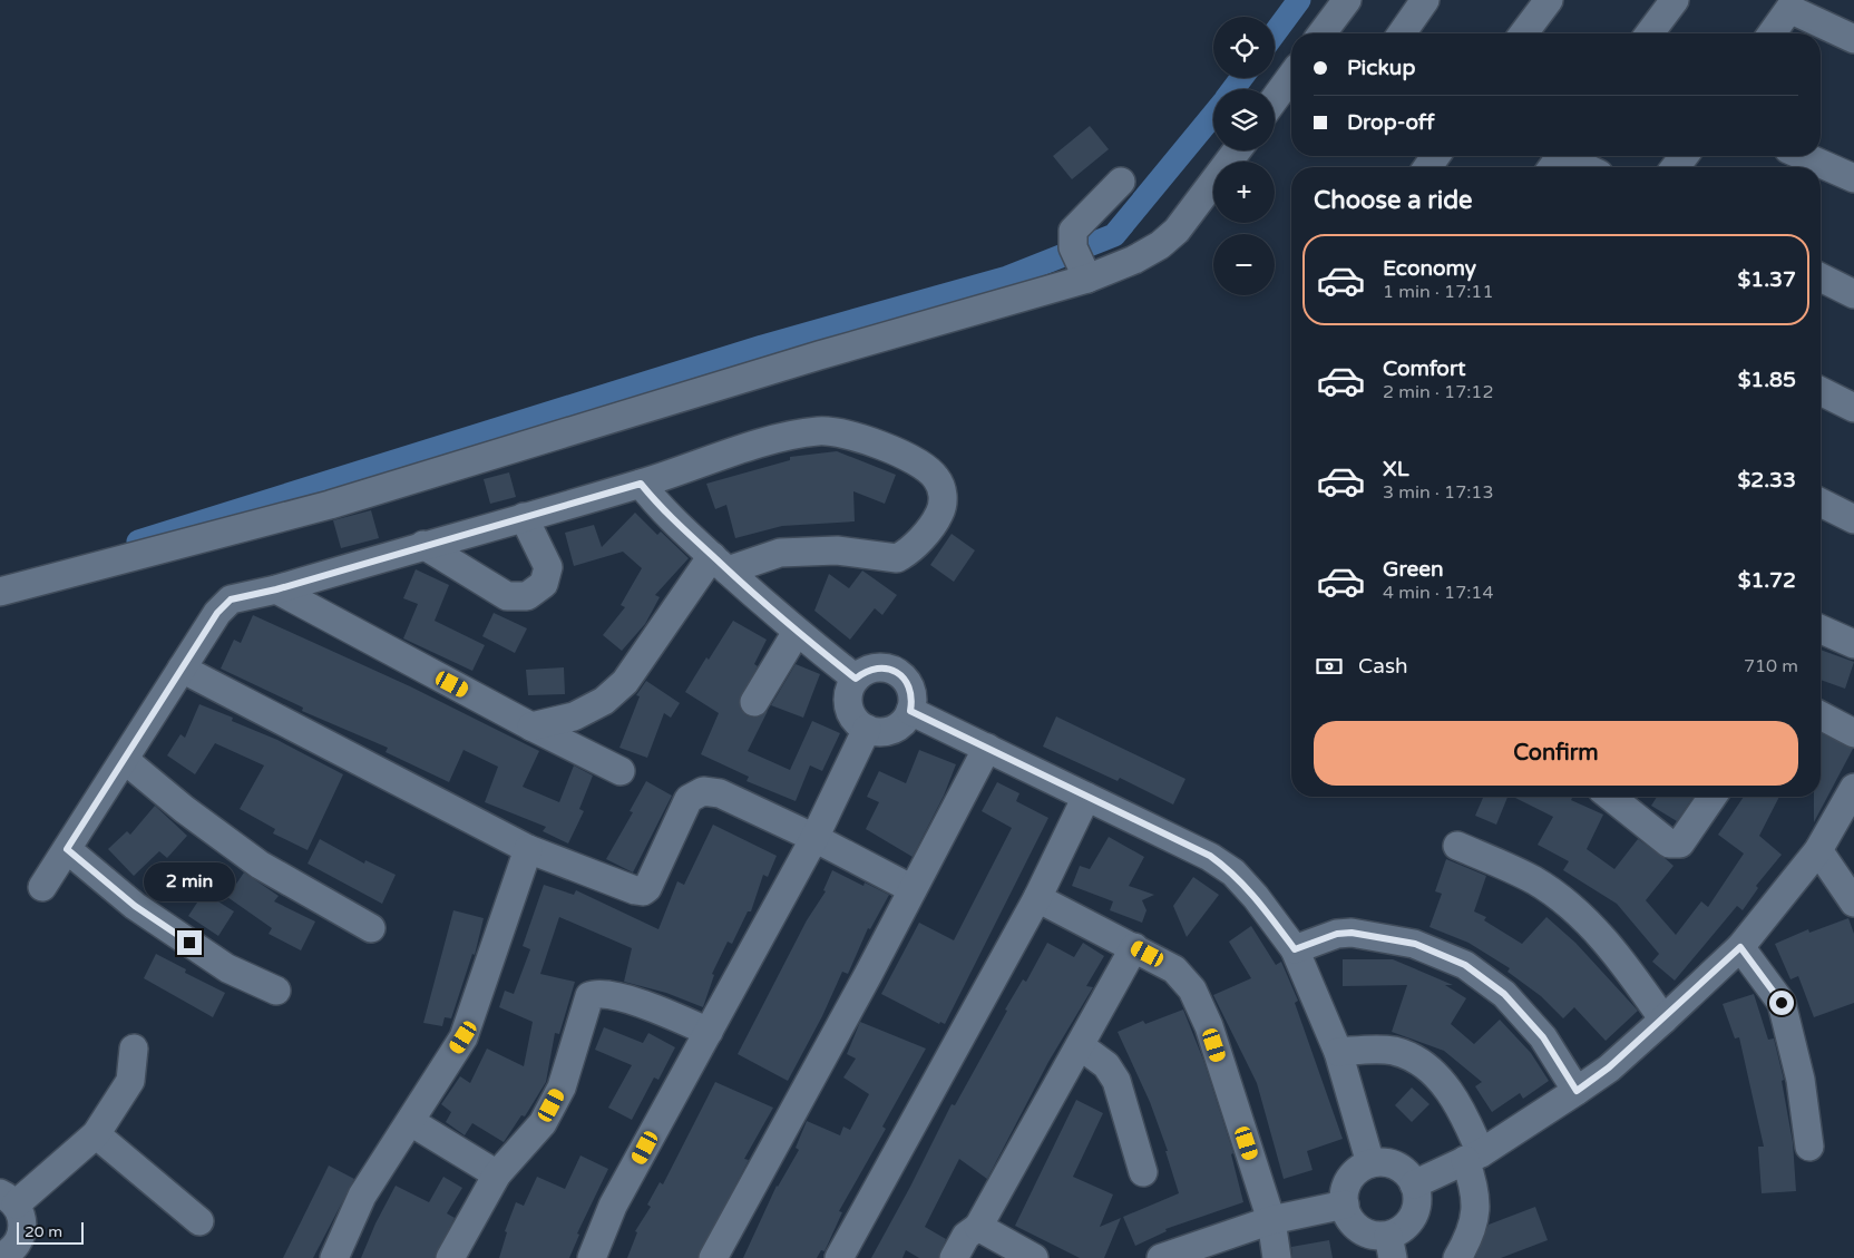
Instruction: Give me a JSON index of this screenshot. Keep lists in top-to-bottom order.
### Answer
{
  "scale_bar": "20 m",
  "page": {
    "map_buttons": ["+", "−"],
    "banner": ["Pickup", "Drop-off"],
    "heading": "Choose a ride",
    "list": [
      {
        "name": "Economy",
        "note": "1 min · 17:11",
        "value": "$1.37"
      },
      {
        "name": "Comfort",
        "note": "2 min · 17:12",
        "value": "$1.85"
      },
      {
        "name": "XL",
        "note": "3 min · 17:13",
        "value": "$2.33"
      },
      {
        "name": "Green",
        "note": "4 min · 17:14",
        "value": "$1.72"
      }
    ],
    "pay": ["Cash", "710 m"],
    "buttons": "Confirm",
    "bubble": "2 min",
    "scale": "20 m"
  }
}
